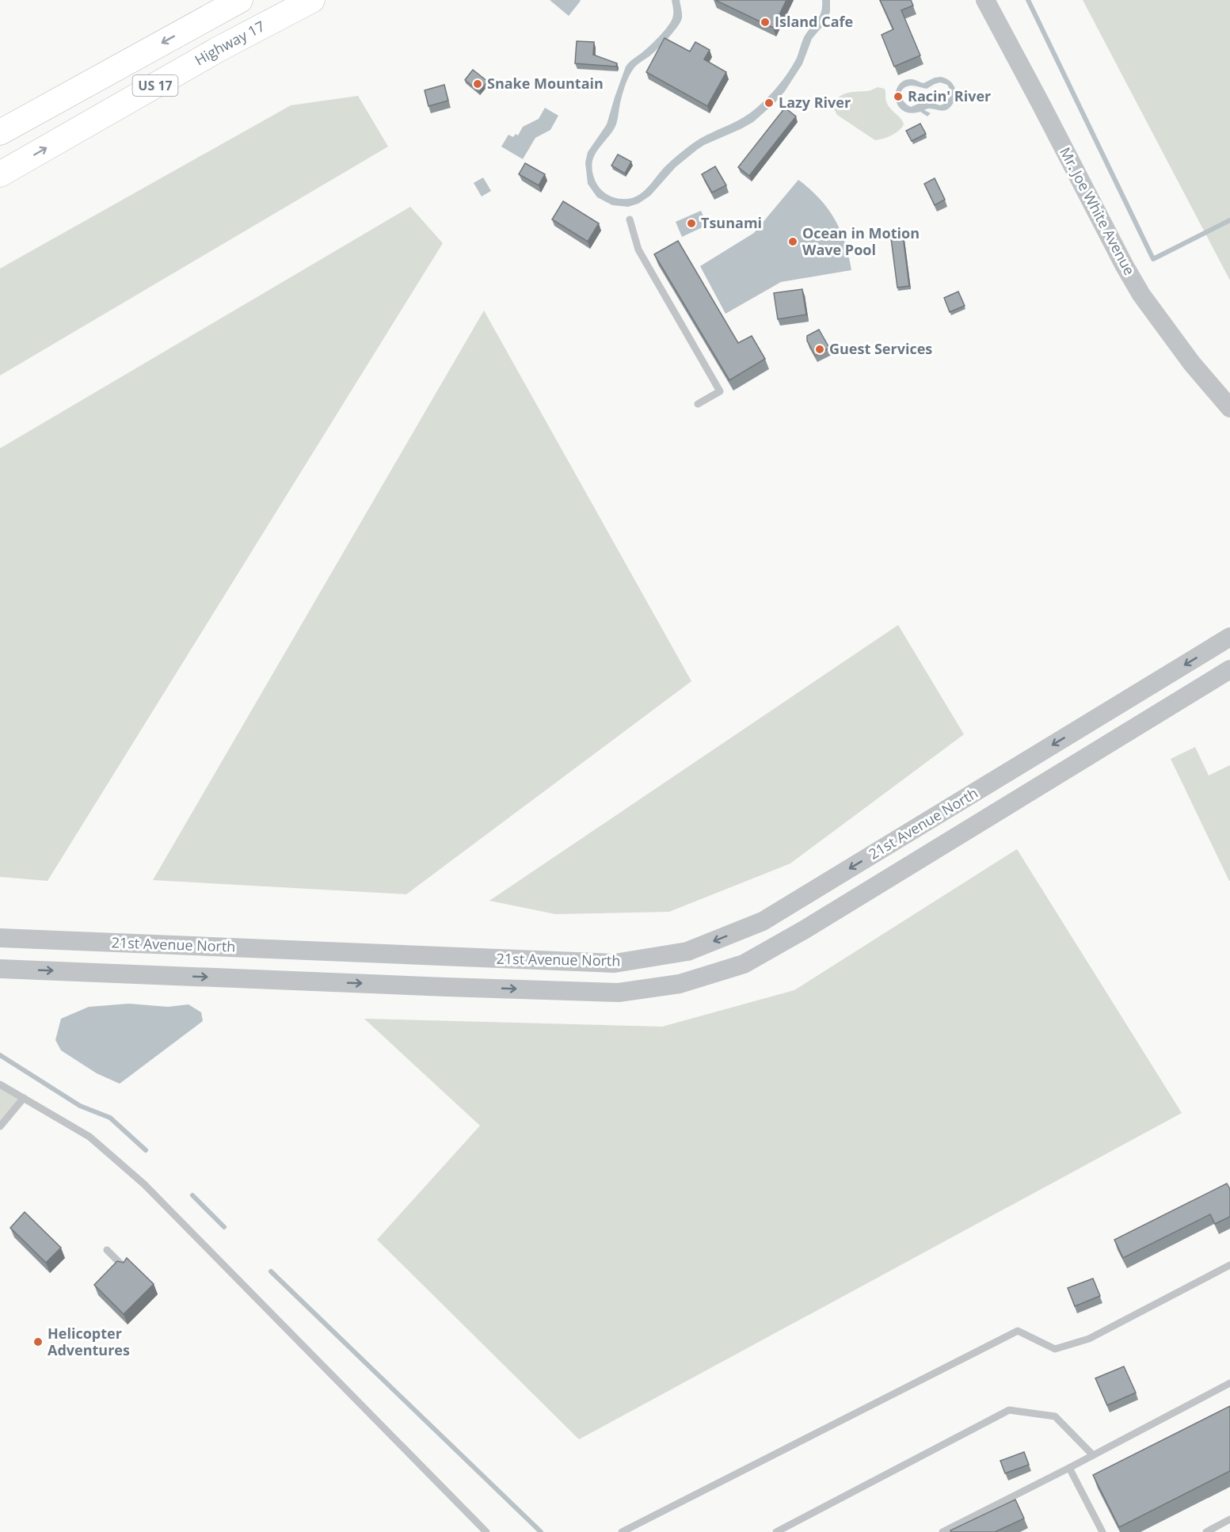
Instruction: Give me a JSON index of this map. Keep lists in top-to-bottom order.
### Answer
{
  "streets": {
    "highway": ["Highway 17", "US 17"],
    "street": ["Mr. Joe White Avenue", "21st Avenue North"]
  },
  "places": [
    "Island Cafe",
    "Snake Mountain",
    "Racin' River",
    "Lazy River",
    "Tsunami",
    "Ocean in Motion Wave Pool",
    "Guest Services",
    "Helicopter Adventures"
  ]
}
